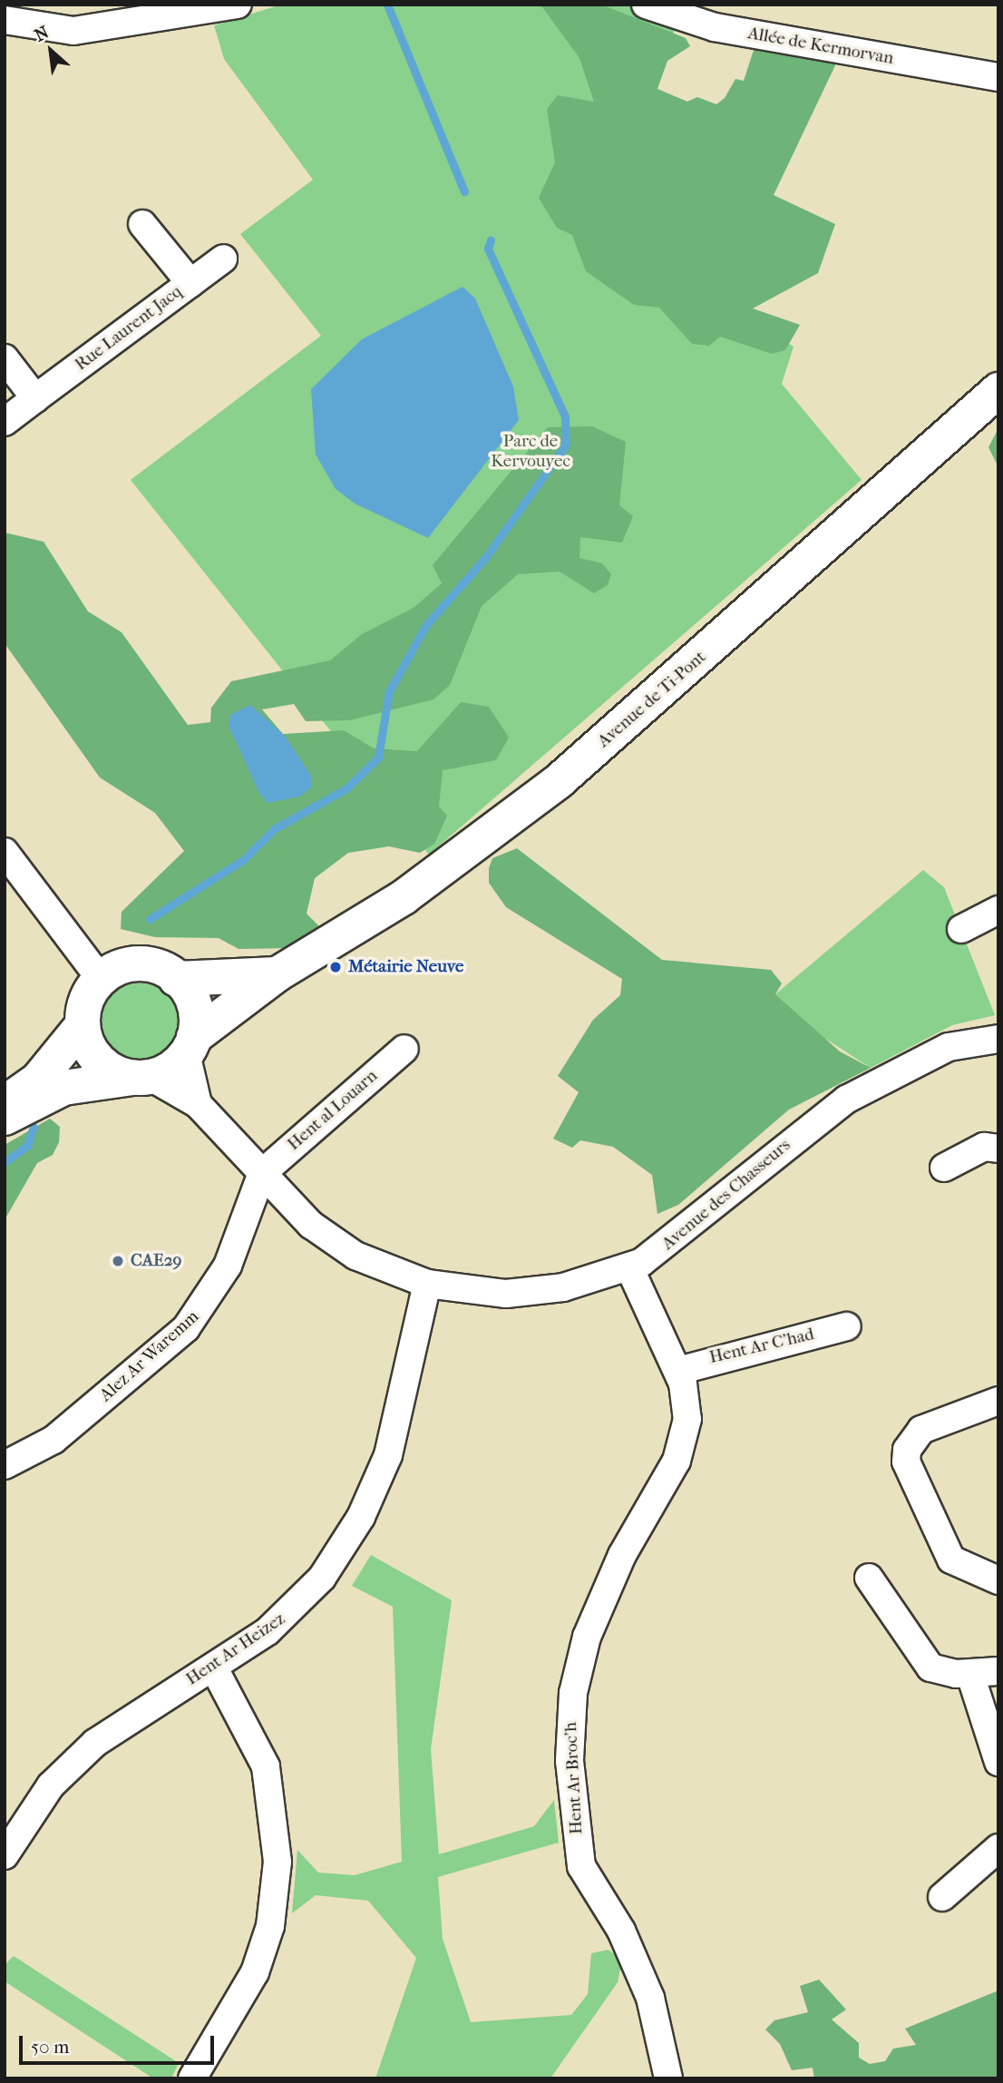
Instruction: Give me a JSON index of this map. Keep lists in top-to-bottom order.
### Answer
{
  "streets": {
    "street": [
      "Allée de Kermorvan",
      "Rue Laurent Jacq",
      "Avenue de Ti-Pont",
      "Hent al Louarn",
      "Avenue des Chasseurs",
      "Hent Ar C'had",
      "Alez Ar Waremm",
      "Hent Ar Heizez",
      "Hent Ar Broc'h"
    ]
  },
  "crossings": [
    ["Avenue de Ti-Pont", "Avenue des Chasseurs"],
    ["Hent al Louarn", "Avenue des Chasseurs"],
    ["Hent al Louarn", "Alez Ar Waremm"],
    ["Avenue des Chasseurs", "Alez Ar Waremm"],
    ["Avenue des Chasseurs", "Hent Ar Heizez"],
    ["Avenue des Chasseurs", "Hent Ar Broc'h"],
    ["Hent Ar C'had", "Hent Ar Broc'h"]
  ],
  "parks": ["Parc de Kervouyec"],
  "places": ["Métairie Neuve", "CAE29"],
  "scale_bar": "50 m",
  "north": "top left"
}
